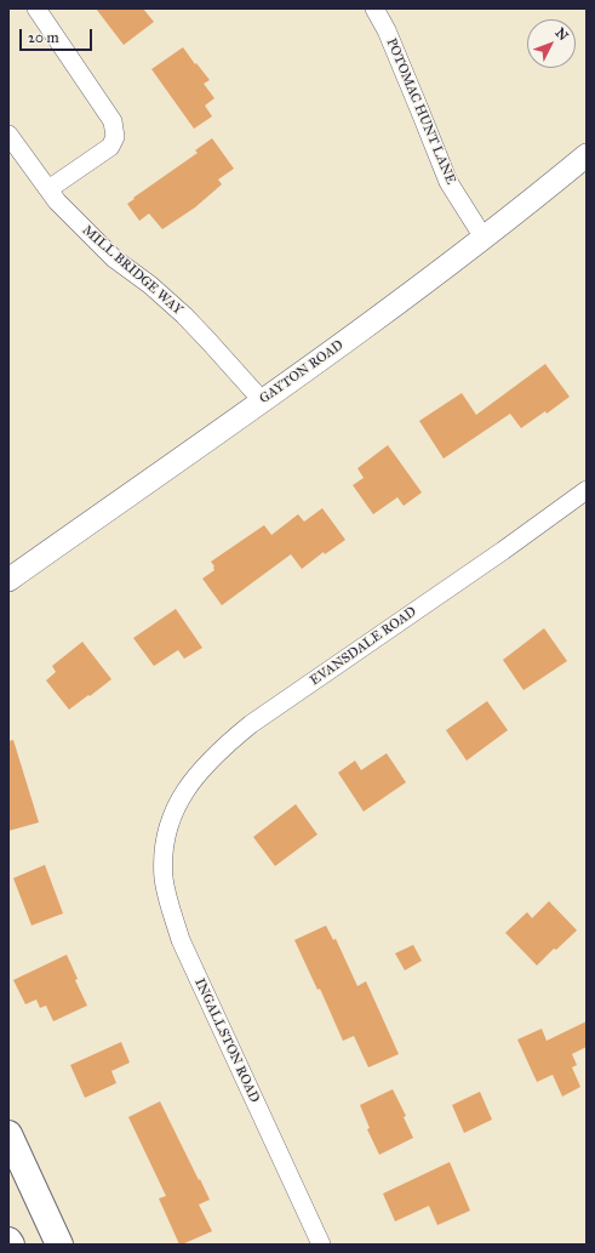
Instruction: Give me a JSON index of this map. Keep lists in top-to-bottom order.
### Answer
{
  "streets": {
    "street": [
      "POTOMAC HUNT LANE",
      "MILL BRIDGE WAY",
      "GAYTON ROAD",
      "EVANSDALE ROAD",
      "INGALLSTON ROAD"
    ]
  },
  "crossings": [
    ["POTOMAC HUNT LANE", "GAYTON ROAD"],
    ["MILL BRIDGE WAY", "GAYTON ROAD"],
    ["EVANSDALE ROAD", "INGALLSTON ROAD"]
  ],
  "scale_bar": "20 m",
  "north": "top right"
}
